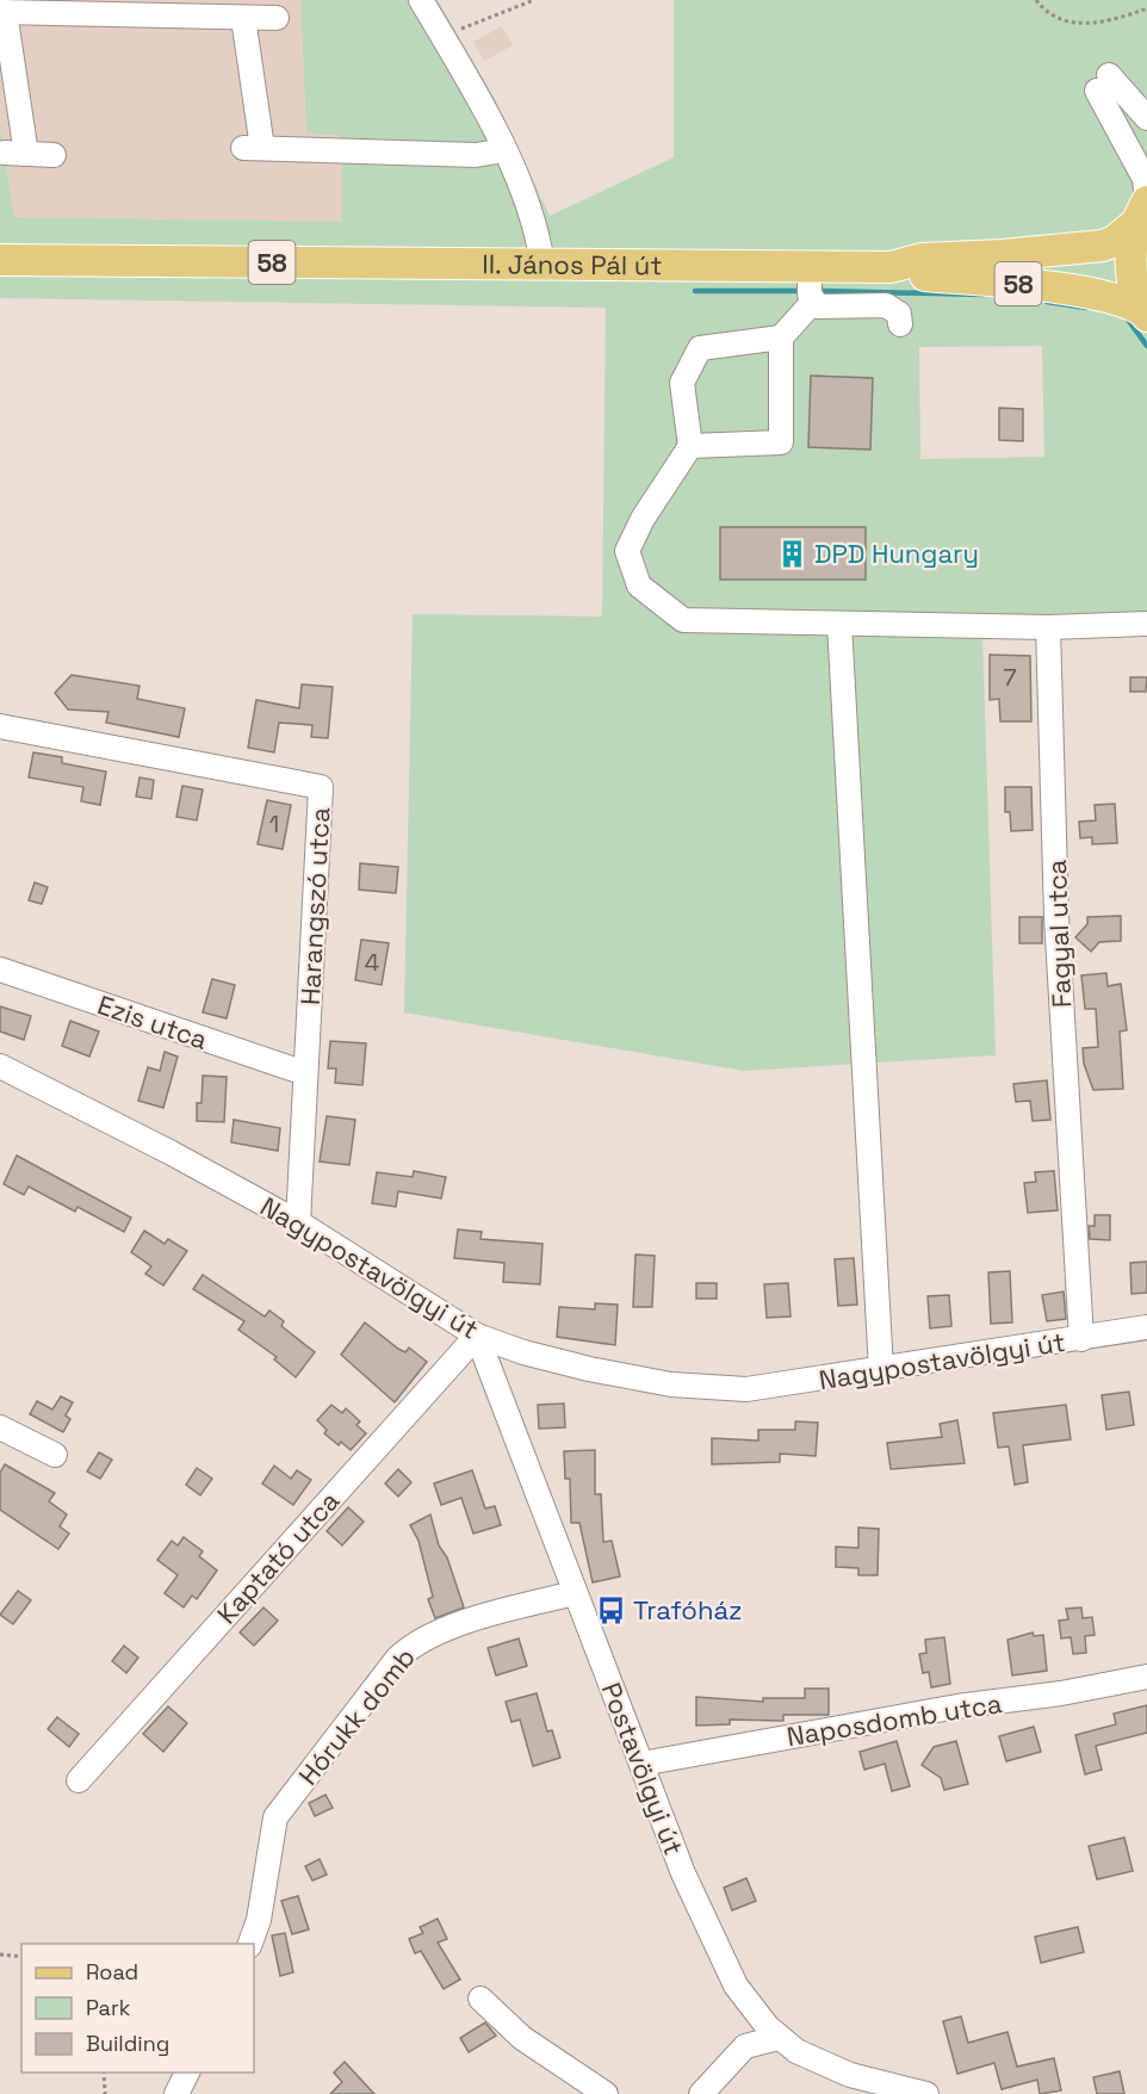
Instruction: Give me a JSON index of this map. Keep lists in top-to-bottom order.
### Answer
{
  "streets": {
    "main road": ["58", "II. János Pál út"],
    "street": [
      "Harangszó utca",
      "Fagyal utca",
      "Ezis utca",
      "Nagypostavölgyi út",
      "Kaptató utca",
      "Hórukk domb",
      "Naposdomb utca",
      "Postavölgyi út"
    ]
  },
  "crossings": [
    ["58", "II. János Pál út"],
    ["Harangszó utca", "Ezis utca"],
    ["Harangszó utca", "Nagypostavölgyi út"],
    ["Fagyal utca", "Nagypostavölgyi út"],
    ["Nagypostavölgyi út", "Kaptató utca"],
    ["Nagypostavölgyi út", "Postavölgyi út"],
    ["Kaptató utca", "Postavölgyi út"],
    ["Hórukk domb", "Postavölgyi út"],
    ["Naposdomb utca", "Postavölgyi út"]
  ],
  "places": {
    "building": ["DPD Hungary"],
    "bus stop": ["Trafóház"]
  },
  "house_numbers": ["7", "1", "4"],
  "legend": ["Road", "Park", "Building"]
}
